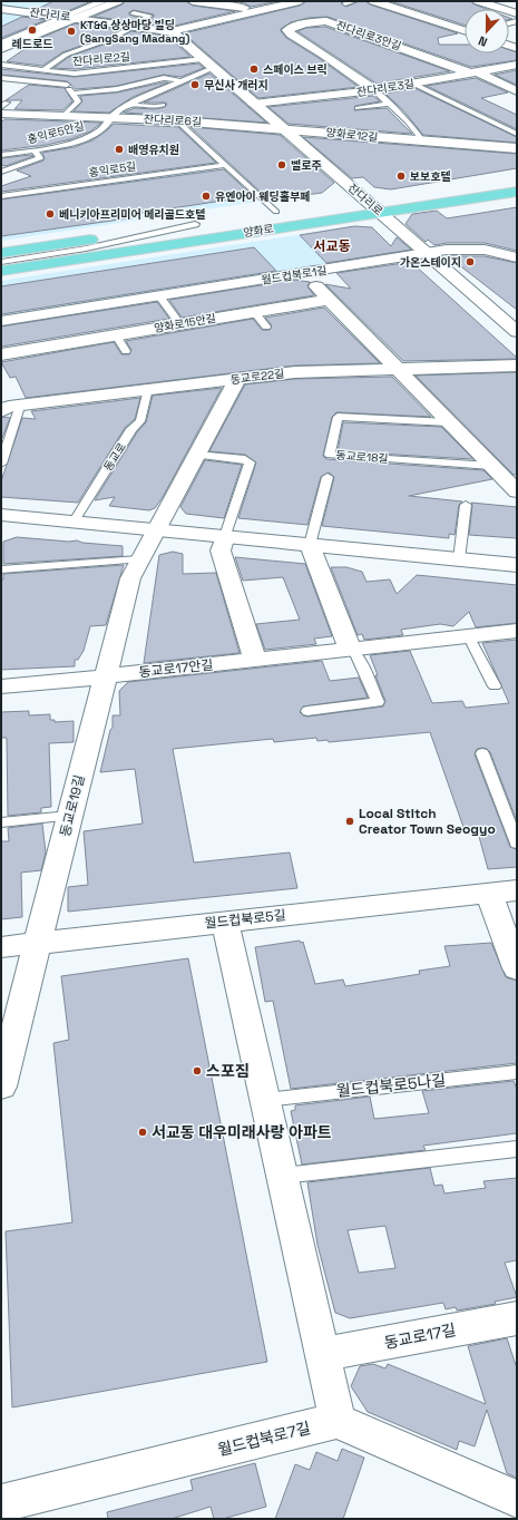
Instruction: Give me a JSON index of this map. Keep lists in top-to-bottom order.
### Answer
{
  "streets": {
    "main road": ["양화로"],
    "street": [
      "잔다리로",
      "잔다리로3안길",
      "잔다리로3길",
      "잔다리로6길",
      "양화로12길",
      "월드컵북로1길",
      "양화로15안길",
      "동교로22길",
      "동교로17안길",
      "동교로19길",
      "월드컵북로5길",
      "동교로17길",
      "월드컵북로7길"
    ],
    "lane": [
      "잔다리로2길",
      "홍익로5안길",
      "홍익로5길",
      "동교로",
      "동교로18길",
      "월드컵북로5나길"
    ]
  },
  "crossings": [
    ["잔다리로", "잔다리로2길"],
    ["잔다리로", "잔다리로3길"],
    ["잔다리로", "잔다리로6길"],
    ["잔다리로", "양화로12길"],
    ["잔다리로", "양화로"],
    ["잔다리로", "월드컵북로1길"],
    ["잔다리로3안길", "잔다리로3길"],
    ["잔다리로6길", "홍익로5안길"],
    ["잔다리로6길", "양화로12길"],
    ["잔다리로6길", "양화로"],
    ["홍익로5길", "양화로"],
    ["동교로22길", "동교로"],
    ["동교로17안길", "동교로19길"],
    ["동교로19길", "월드컵북로5길"]
  ],
  "districts": ["서교동"],
  "places": [
    "레드로드",
    "KT&G 상상마당 빌딩 (SangSang Madang)",
    "스페이스 브릭",
    "무신사 개러지",
    "배영유치원",
    "벨로주",
    "보보호텔",
    "유엔아이 웨딩홀부페",
    "베니키아프리미어 메리골드호텔",
    "가온스테이지",
    "Local Stitch Creator Town Seogyo",
    "스포짐",
    "서교동 대우미래사랑 아파트"
  ],
  "north": "bottom"
}
